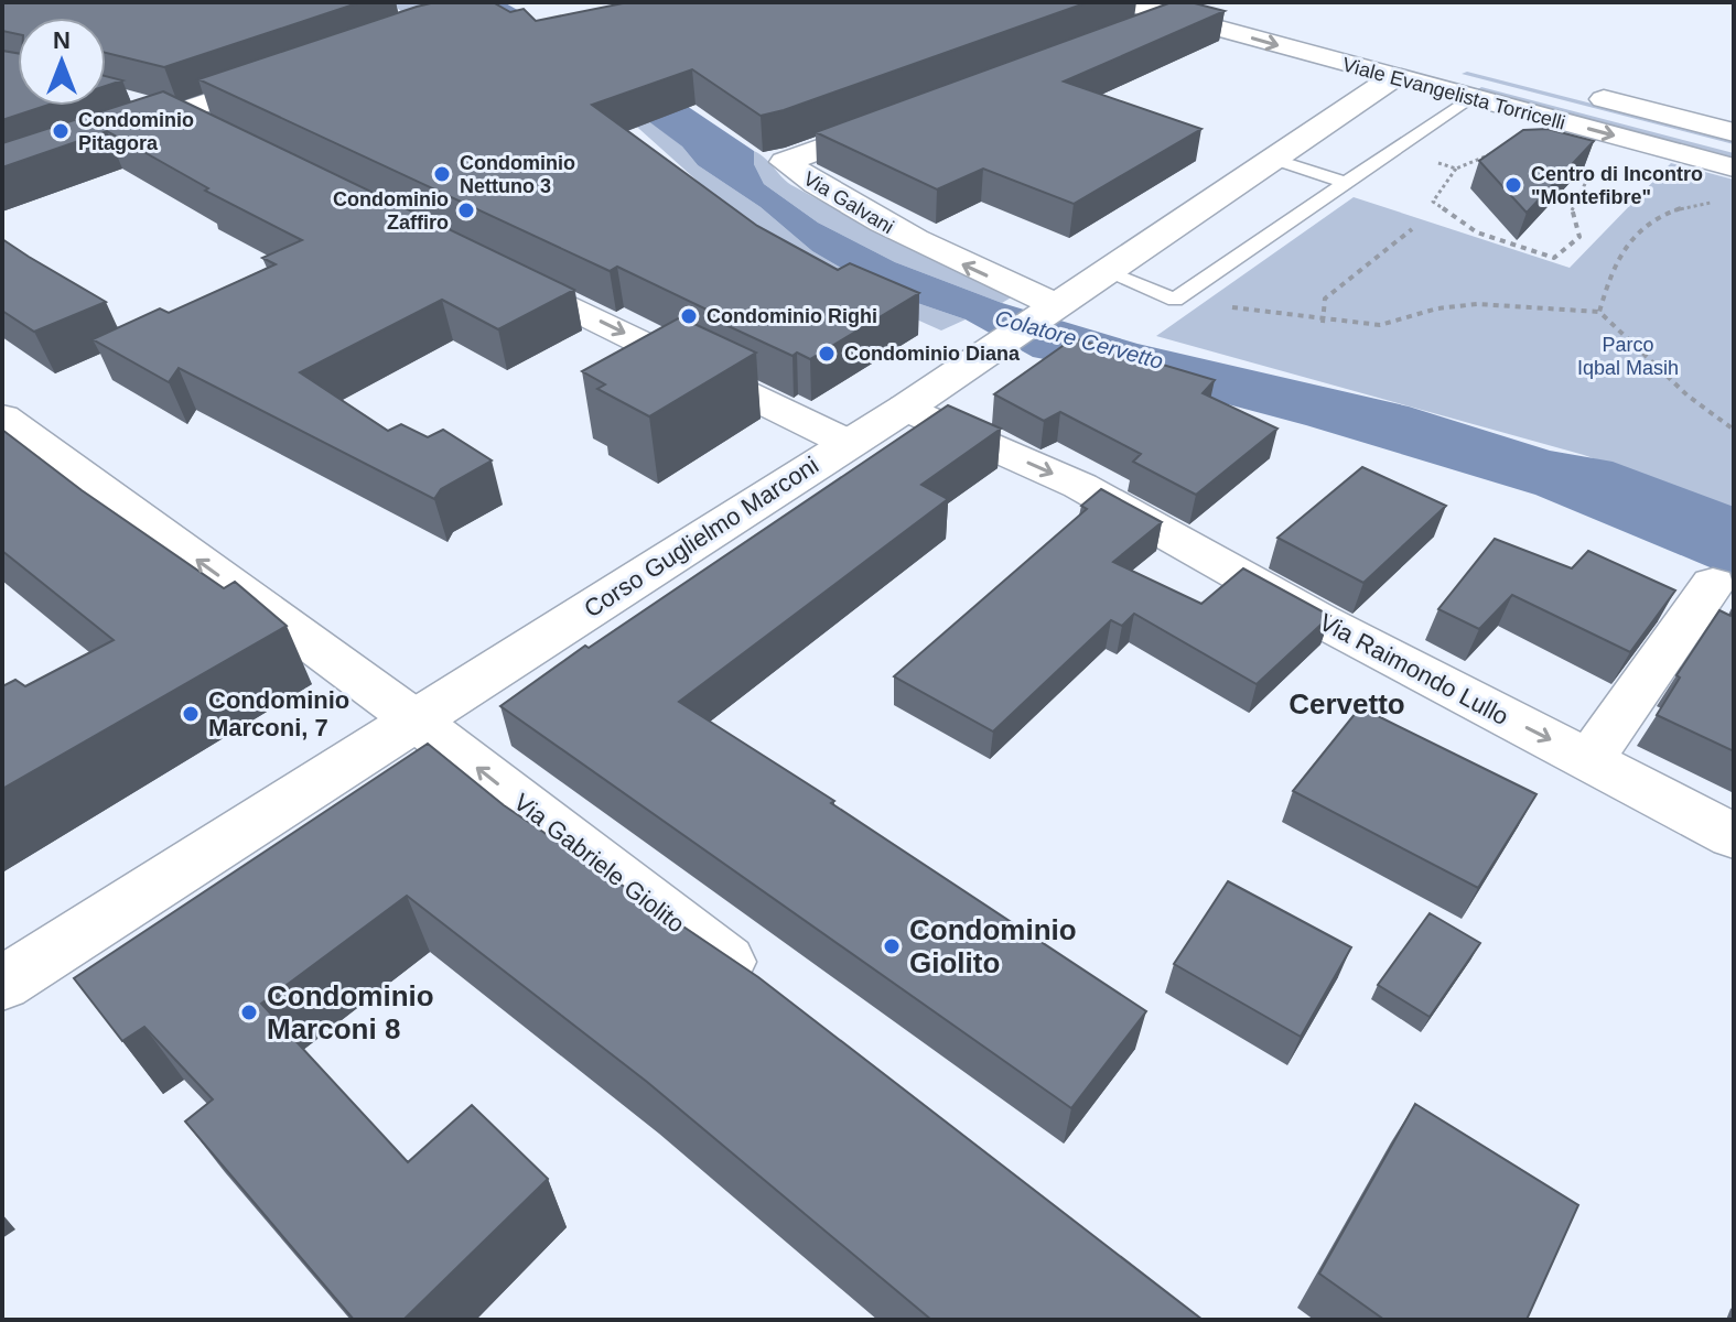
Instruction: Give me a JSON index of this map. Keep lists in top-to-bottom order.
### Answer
{
  "streets": {
    "street": [
      "Viale Evangelista Torricelli",
      "Via Galvani",
      "Corso Guglielmo Marconi",
      "Via Raimondo Lullo",
      "Via Gabriele Giolito"
    ]
  },
  "crossings": [
    ["Viale Evangelista Torricelli", "Corso Guglielmo Marconi"],
    ["Via Galvani", "Corso Guglielmo Marconi"],
    ["Corso Guglielmo Marconi", "Via Raimondo Lullo"],
    ["Corso Guglielmo Marconi", "Via Gabriele Giolito"]
  ],
  "one_way": ["Via Raimondo Lullo", "Via Gabriele Giolito"],
  "districts": ["Cervetto"],
  "water": ["Colatore Cervetto"],
  "parks": ["Parco Iqbal Masih"],
  "places": [
    "Condominio Pitagora",
    "Condominio Nettuno 3",
    "Centro di Incontro \"Montefibre\"",
    "Condominio Zaffiro",
    "Condominio Righi",
    "Condominio Diana",
    "Condominio Marconi, 7",
    "Condominio Giolito",
    "Condominio Marconi 8"
  ],
  "north": "top"
}
